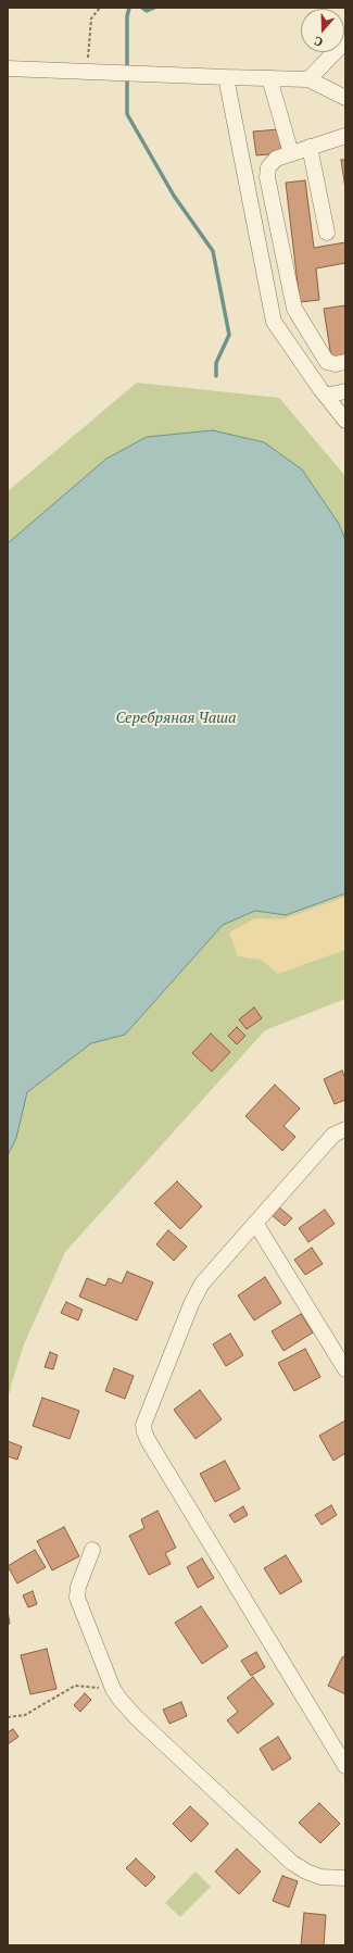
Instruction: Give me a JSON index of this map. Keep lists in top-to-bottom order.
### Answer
{
  "water": ["Серебряная Чаша"],
  "north": "bottom"
}
